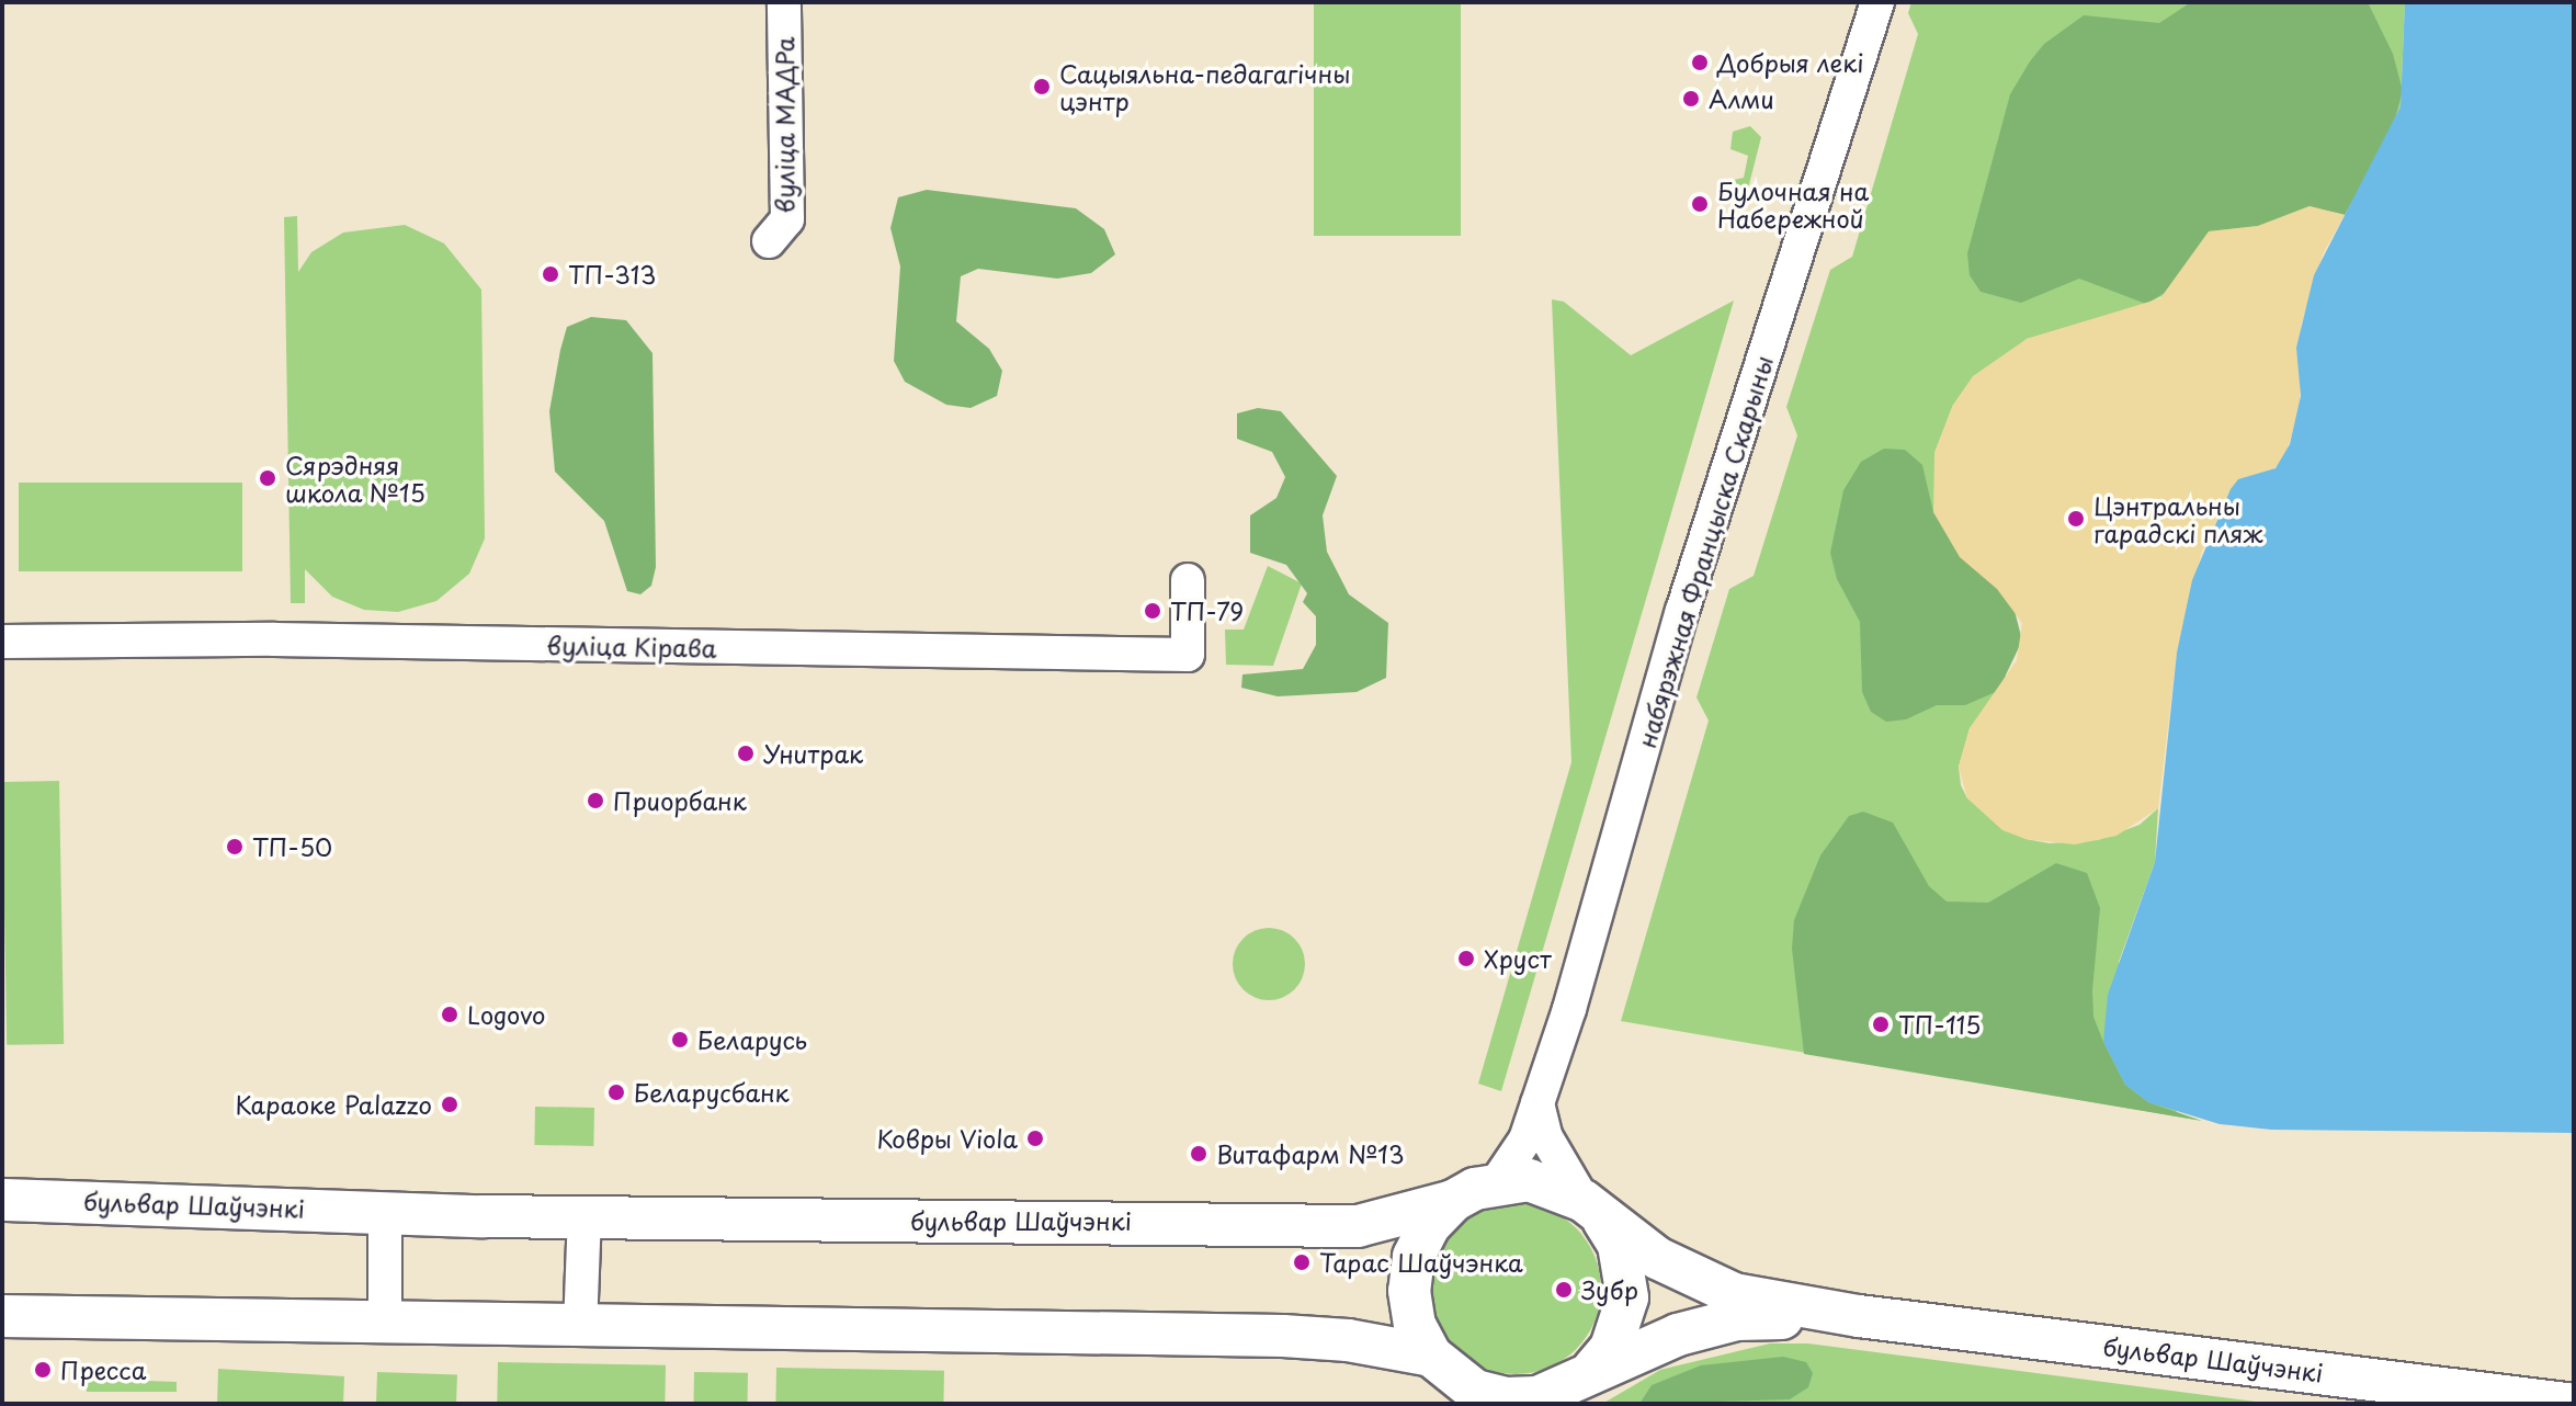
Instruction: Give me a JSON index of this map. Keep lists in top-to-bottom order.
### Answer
{
  "streets": {
    "main road": ["бульвар Шаўчэнкі"],
    "street": ["вуліца МАДРа", "набярэжная Францыска Скарыны", "вуліца Кірава"]
  },
  "crossings": [
    ["набярэжная Францыска Скарыны", "бульвар Шаўчэнкі"]
  ],
  "places": [
    "Добрыя лекі",
    "Сацыяльна-педагагічны цэнтр",
    "Алми",
    "Булочная на Набережной",
    "ТП-313",
    "Сярэдняя школа №15",
    "Цэнтральны гарадскі пляж",
    "ТП-79",
    "Унитрак",
    "Приорбанк",
    "ТП-50",
    "Хруст",
    "Logovo",
    "ТП-115",
    "Беларусь",
    "Беларусбанк",
    "Караоке Palazzo",
    "Ковры Viola",
    "Витафарм №13",
    "Тарас Шаўчэнка",
    "Зубр",
    "Пресса"
  ]
}
